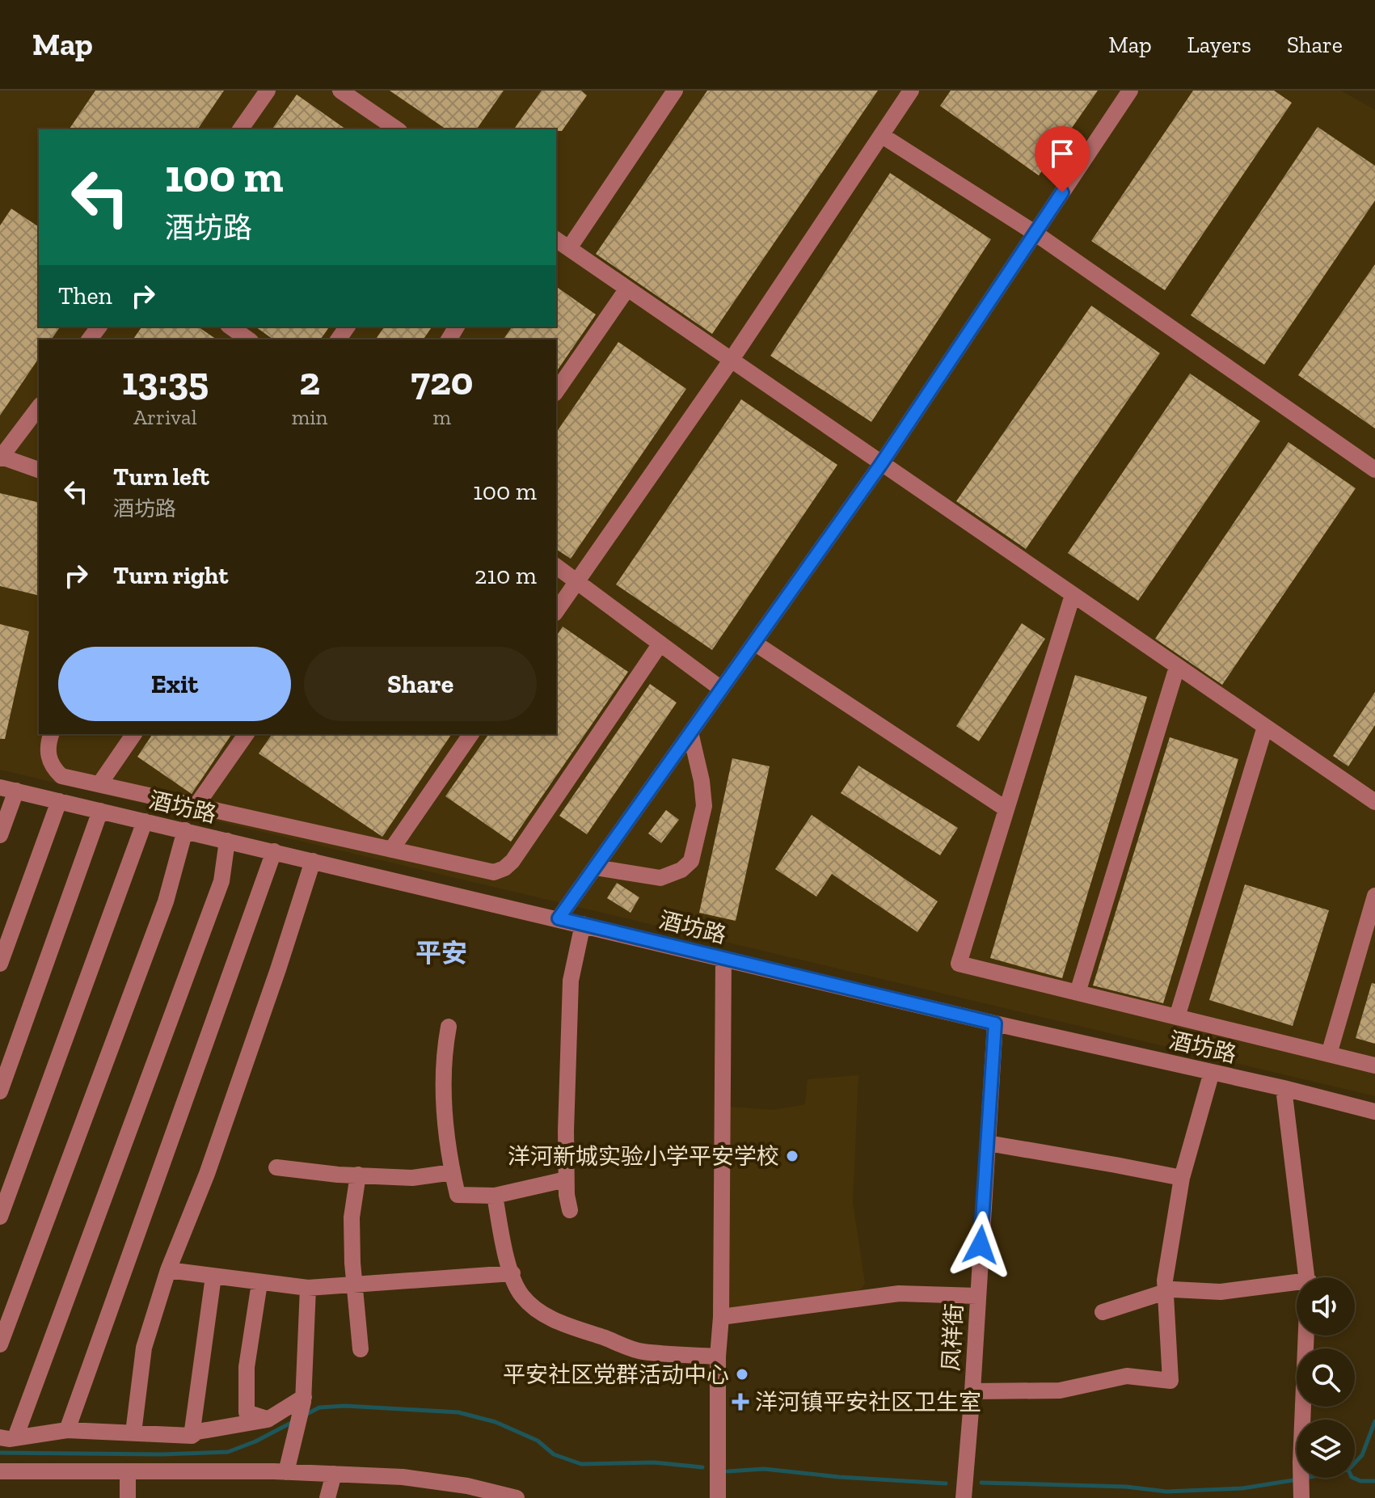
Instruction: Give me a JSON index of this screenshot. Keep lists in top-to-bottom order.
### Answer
{
  "streets": {
    "street": ["酒坊路", "凤祥街"]
  },
  "crossings": [
    ["酒坊路", "凤祥街"]
  ],
  "districts": ["平安"],
  "places": {
    "other": ["洋河新城实验小学平安学校", "平安社区党群活动中心"],
    "health": ["洋河镇平安社区卫生室"]
  },
  "page": {
    "header": "Map",
    "nav": ["Map", "Layers", "Share"],
    "turn": ["100 m", "酒坊路"],
    "then": "Then",
    "eta": [
      "13:35",
      "Arrival",
      "2",
      "min",
      "720",
      "m"
    ],
    "list": [
      {
        "name": "Turn left",
        "note": "酒坊路",
        "value": "100 m"
      },
      {
        "name": "Turn right",
        "value": "210 m"
      }
    ],
    "buttons": ["Exit", "Share"]
  }
}
